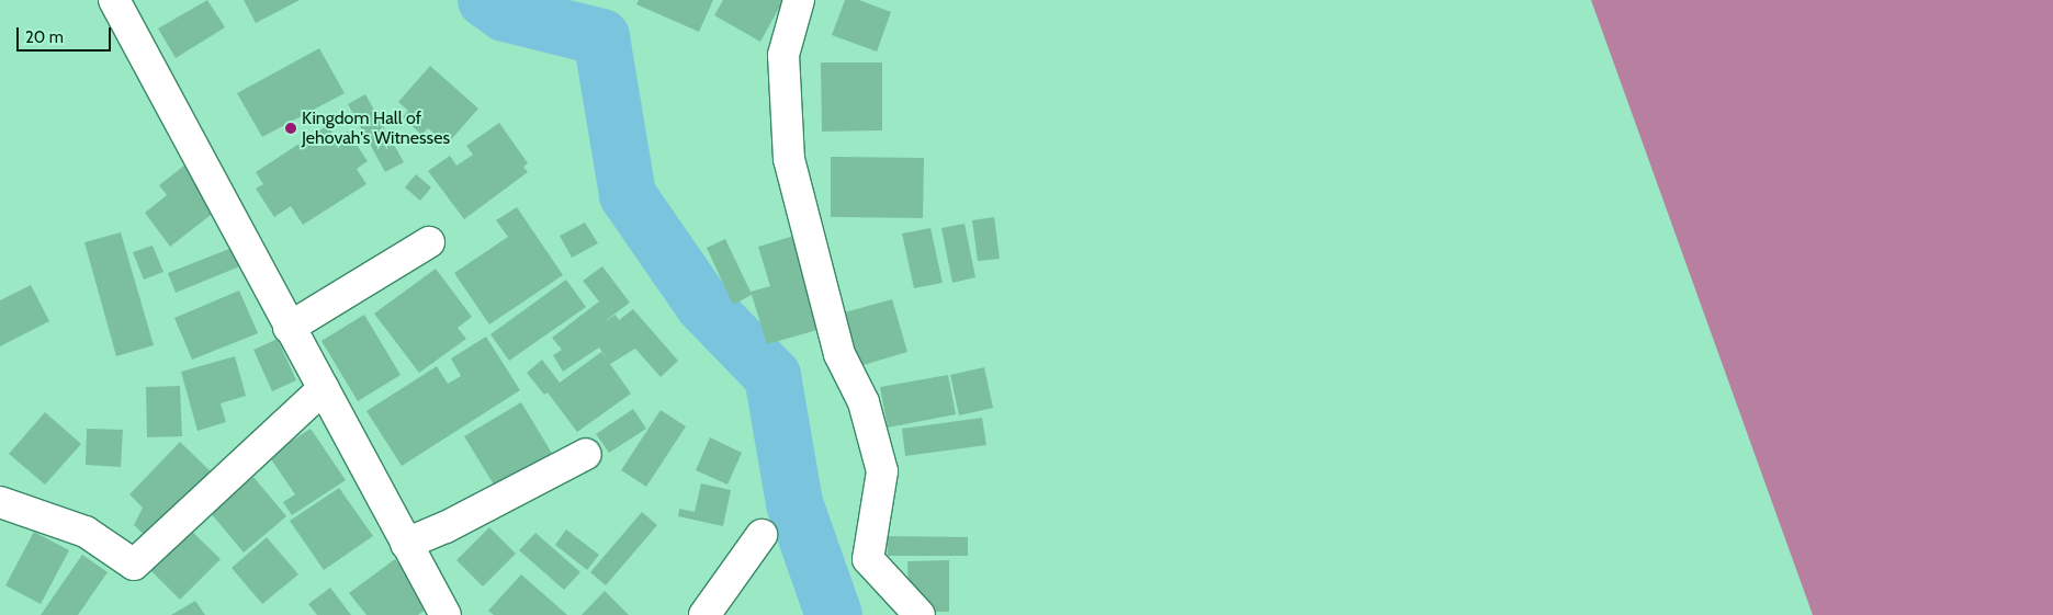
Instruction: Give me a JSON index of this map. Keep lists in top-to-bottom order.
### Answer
{
  "places": ["Kingdom Hall of Jehovah's Witnesses"],
  "scale_bar": "20 m"
}
